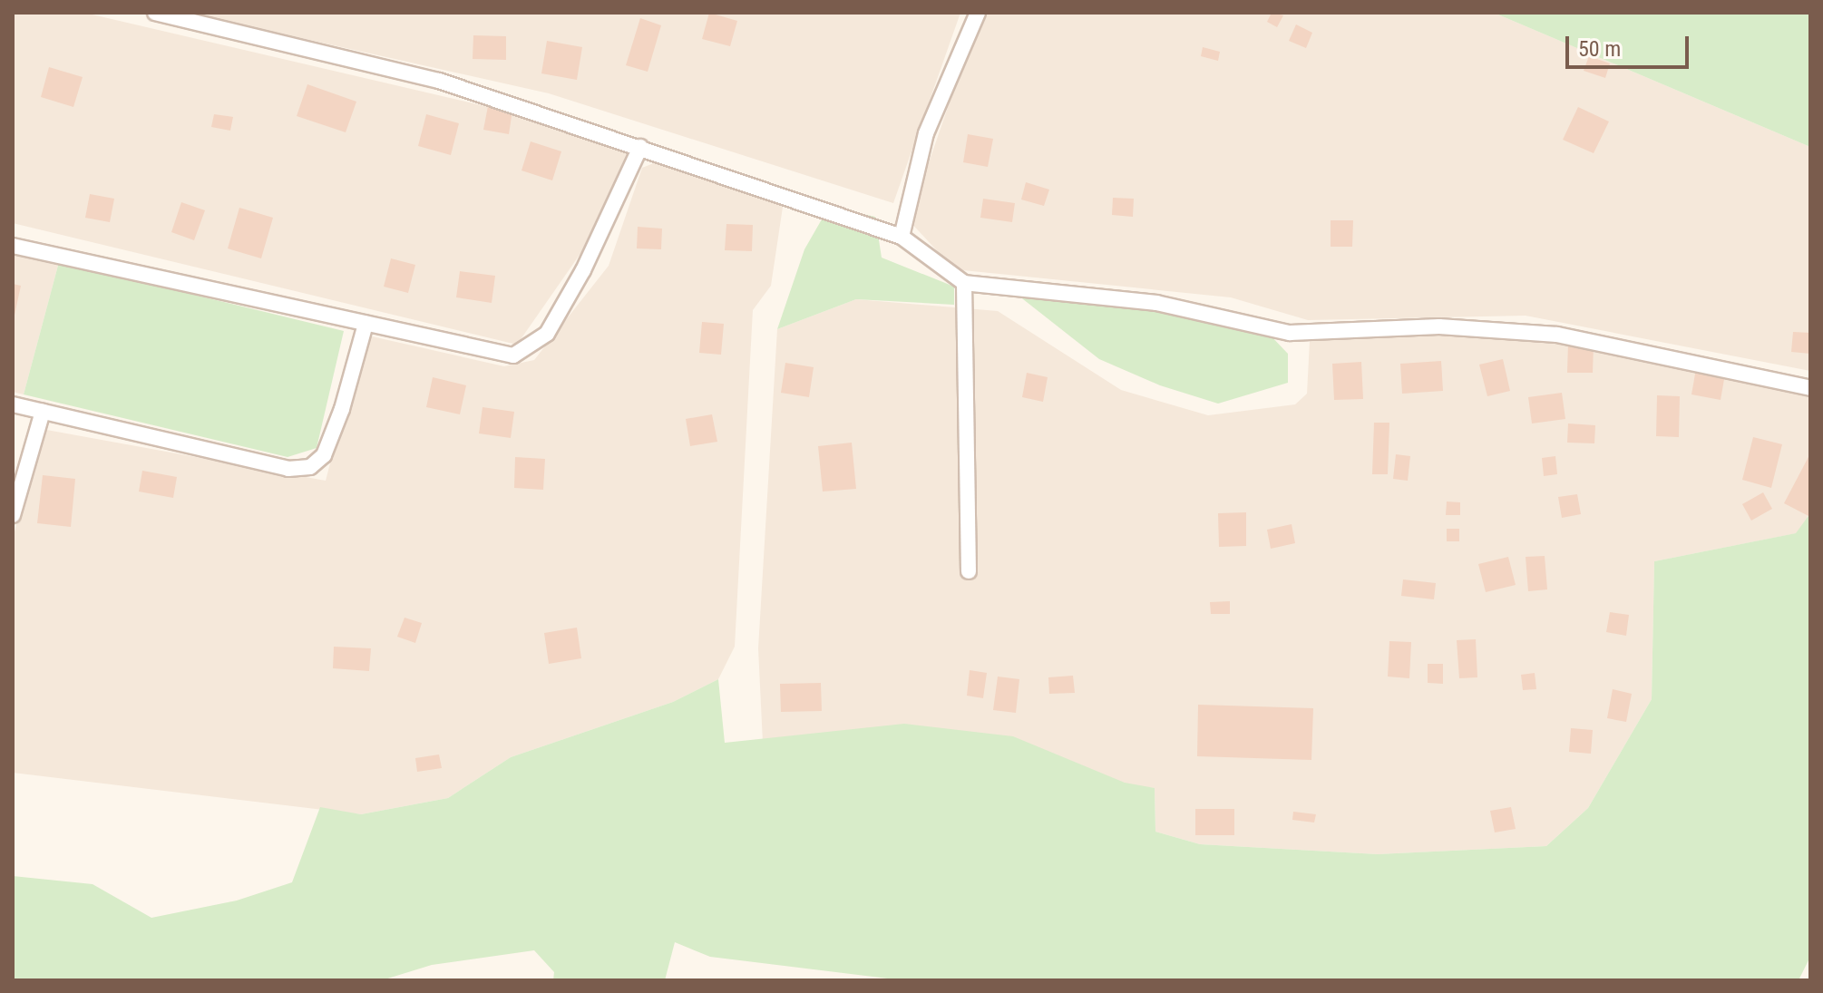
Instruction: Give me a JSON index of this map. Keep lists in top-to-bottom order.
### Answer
{
  "scale_bar": "50 m"
}
